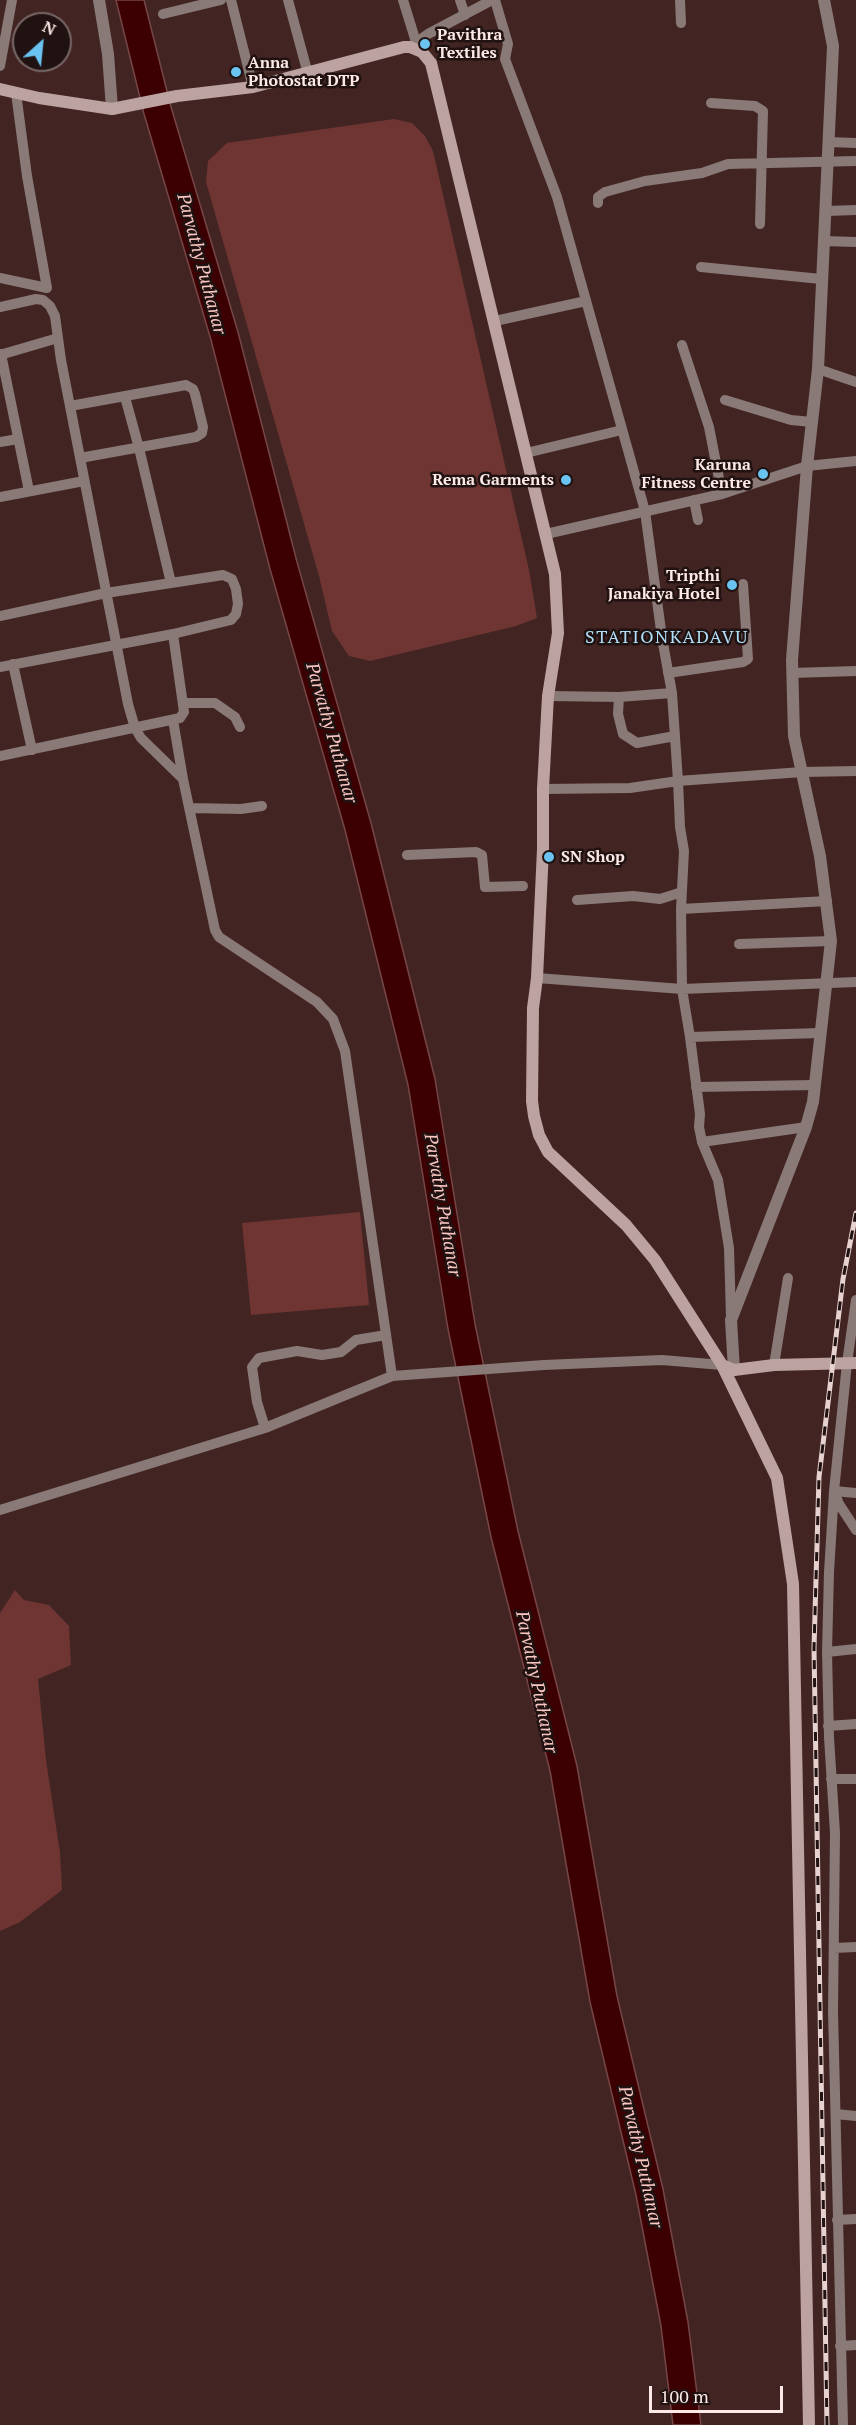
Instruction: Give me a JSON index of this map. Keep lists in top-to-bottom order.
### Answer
{
  "districts": ["STATIONKADAVU"],
  "water": ["Parvathy Puthanar"],
  "places": [
    "Pavithra Textiles",
    "Anna Photostat DTP",
    "Karuna Fitness Centre",
    "Rema Garments",
    "Tripthi Janakiya Hotel",
    "SN Shop"
  ],
  "scale_bar": "100 m",
  "north": "top right"
}
